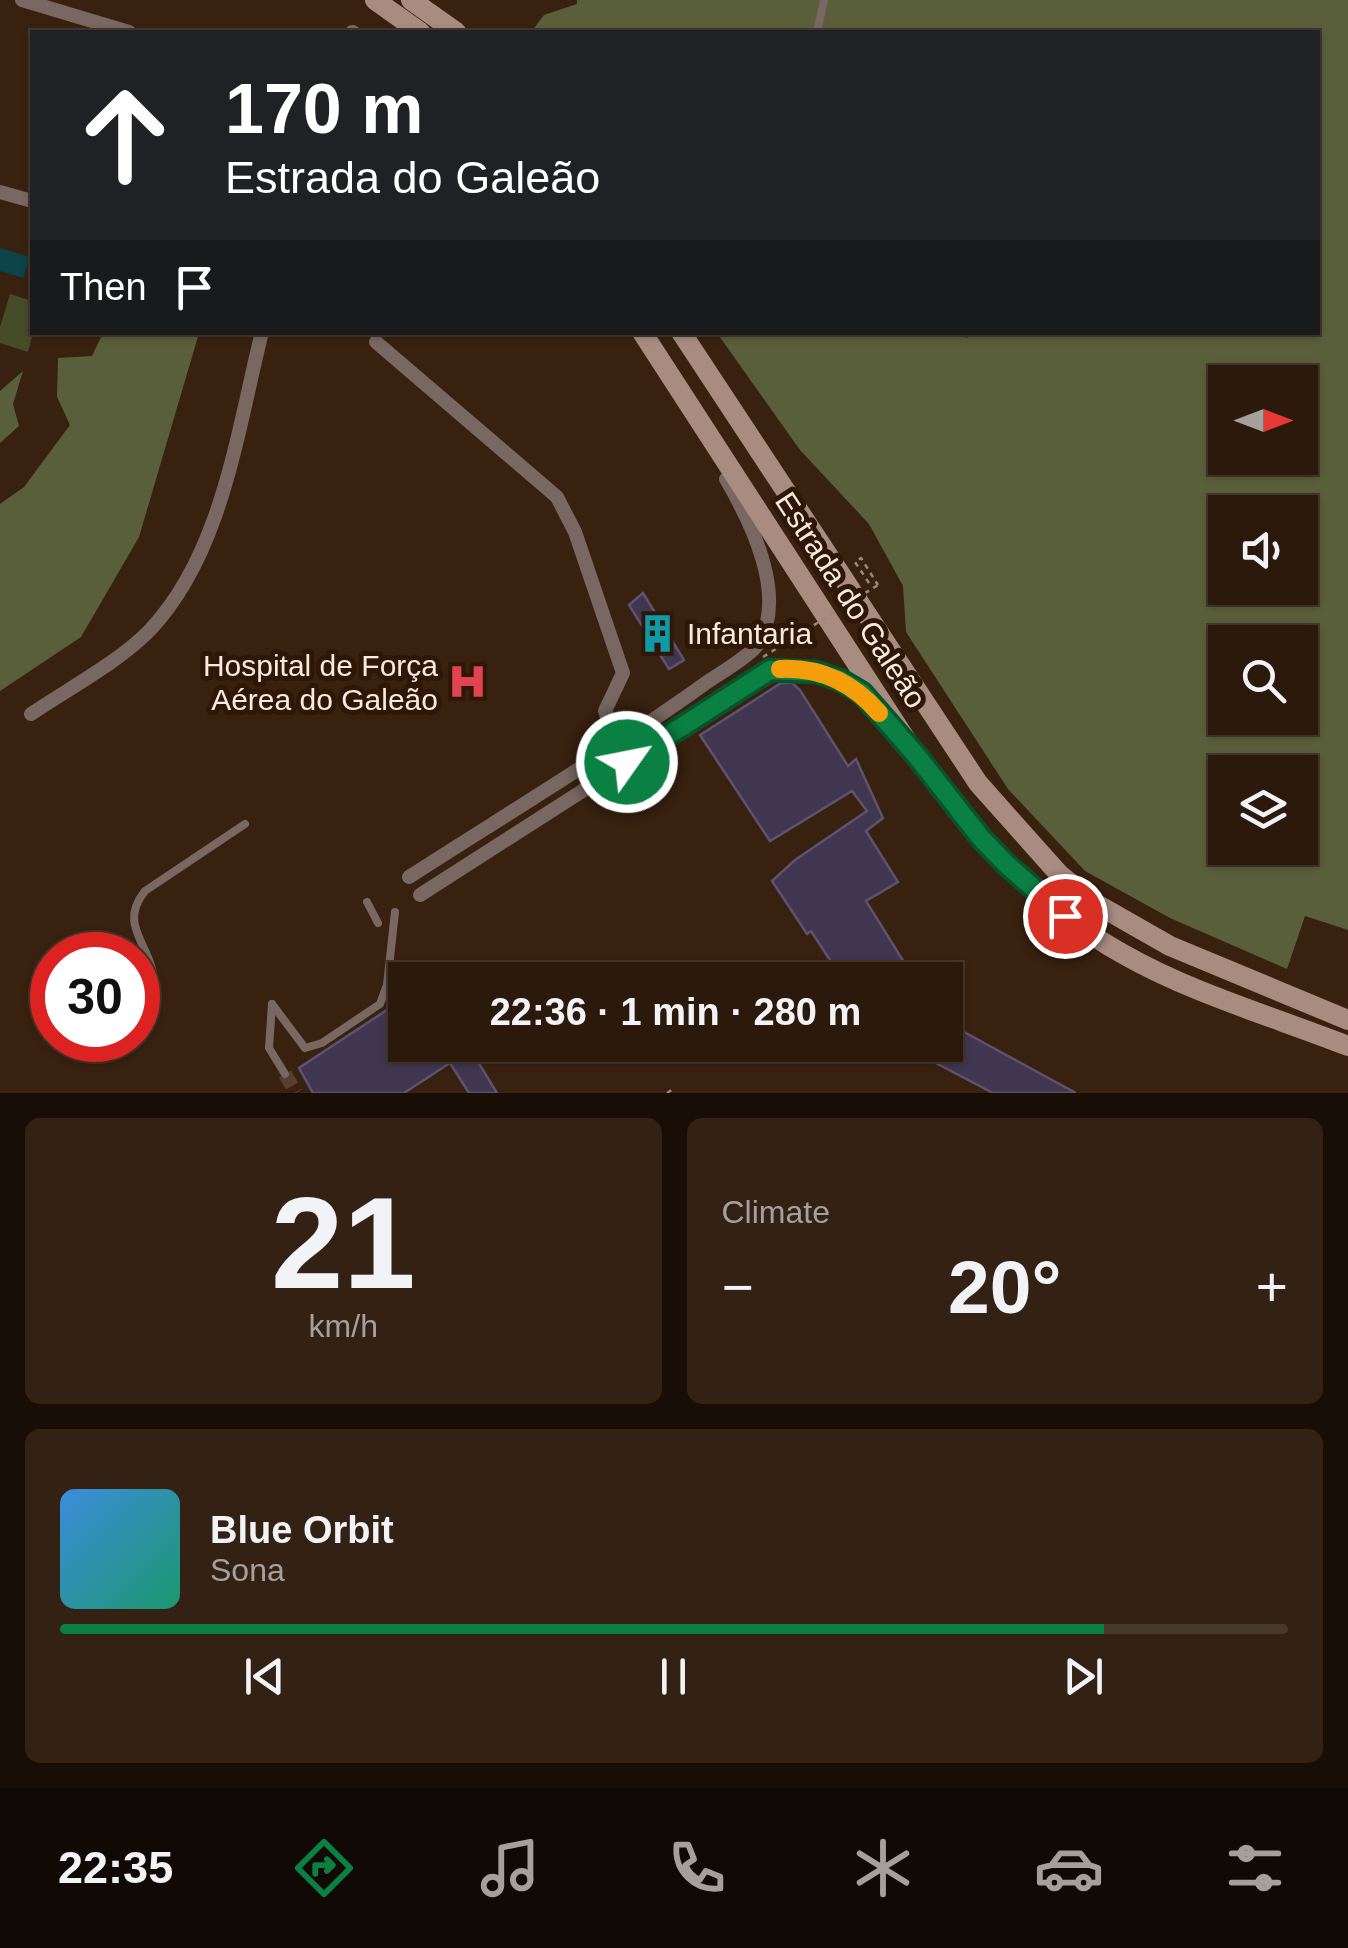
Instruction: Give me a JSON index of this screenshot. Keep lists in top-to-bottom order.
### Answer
{
  "streets": {
    "main road": ["Estrada do Galeão"]
  },
  "places": {
    "building": ["Infantaria"],
    "hospital": ["Hospital de Força Aérea do Galeão"]
  },
  "north": "right",
  "page": {
    "turn": ["170 m", "Estrada do Galeão"],
    "then": "Then",
    "limit": "30",
    "trip": "22:36 · 1 min · 280 m",
    "tile": [
      ["21", "km/h"],
      "Climate"
    ],
    "heat": ["−", "20°", "+"],
    "song": ["Blue Orbit", "Sona"],
    "tabs": "22:35"
  }
}
